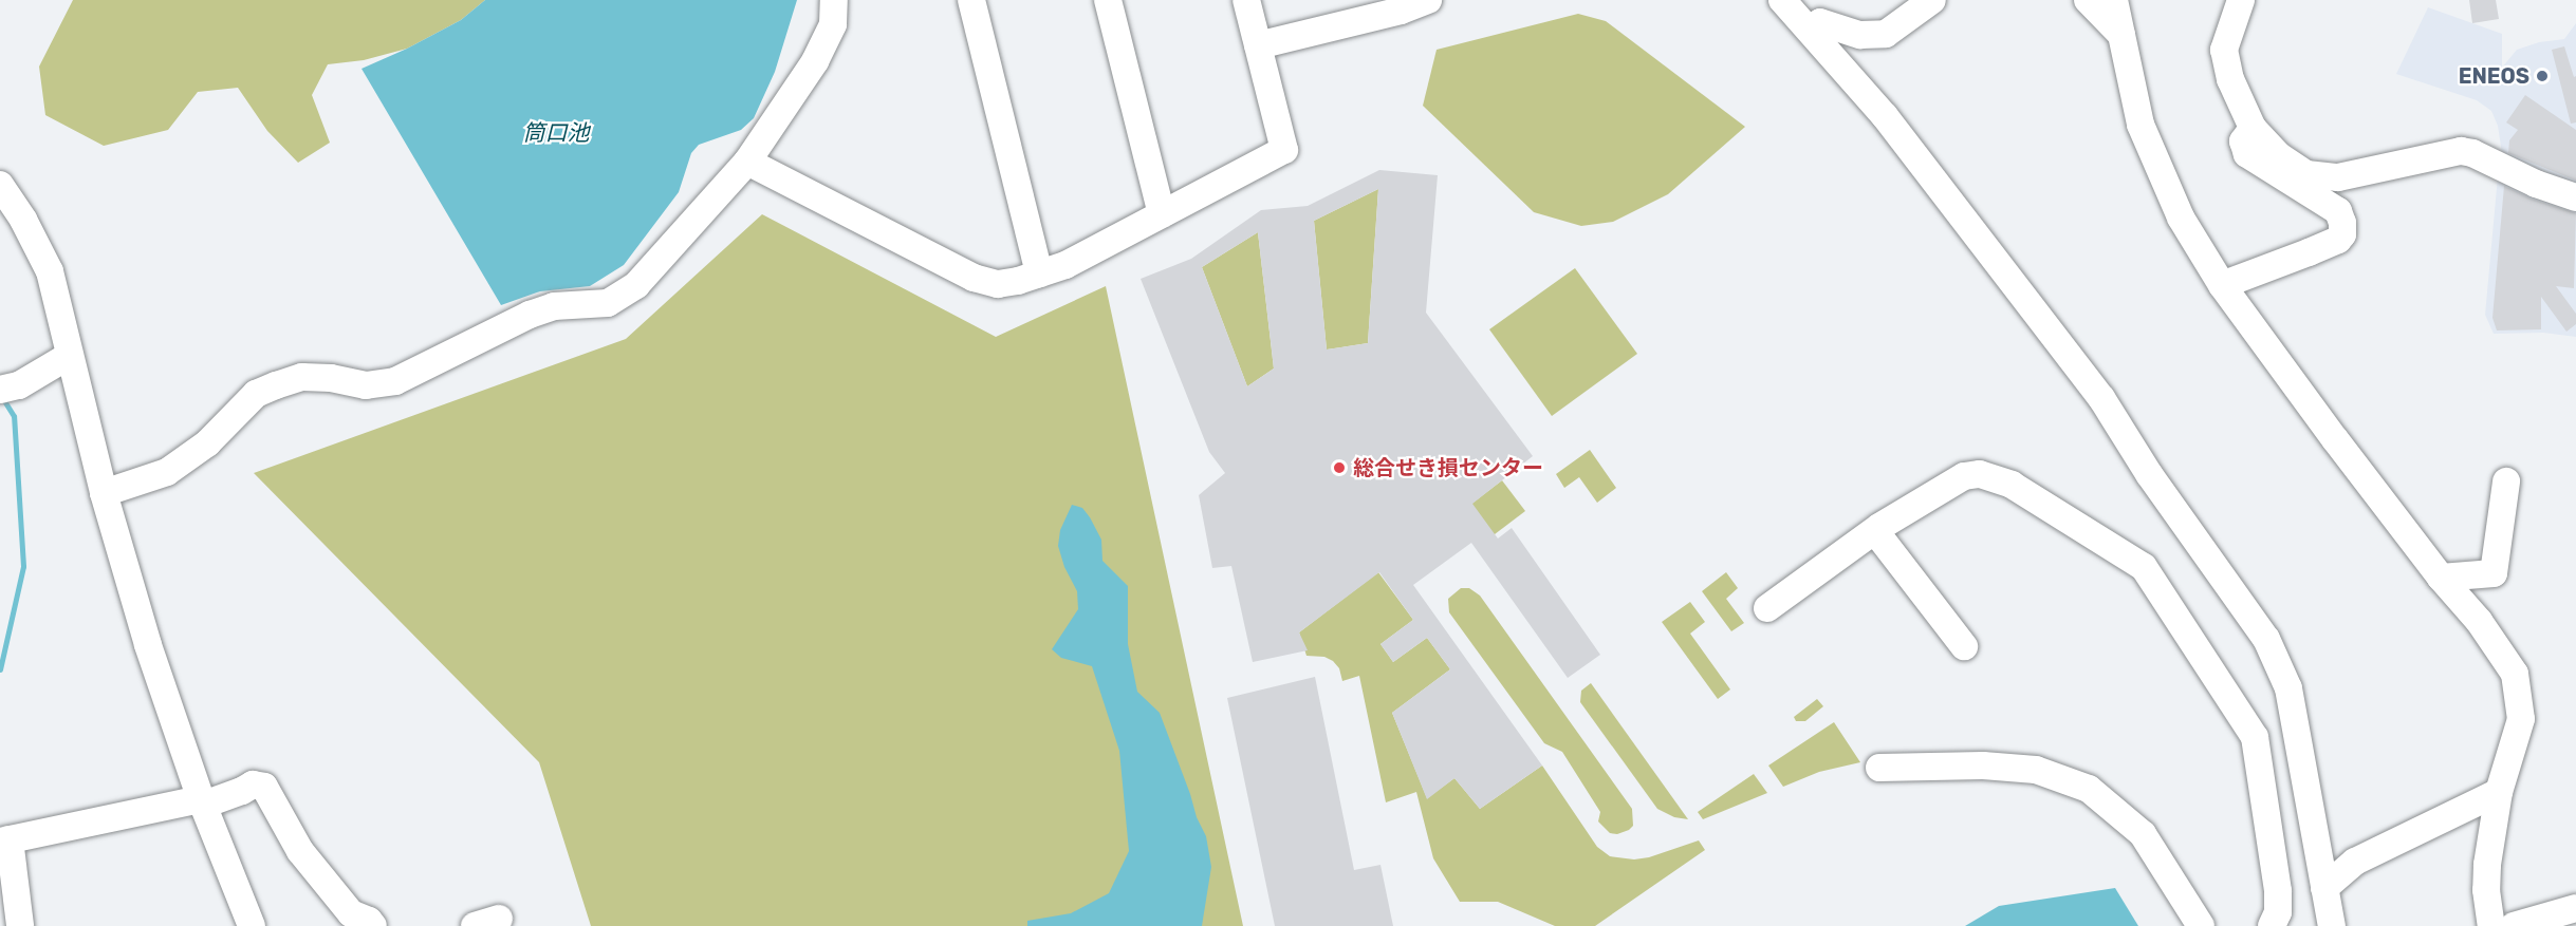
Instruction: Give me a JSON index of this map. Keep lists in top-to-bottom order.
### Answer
{
  "water": ["筒口池"],
  "places": ["ENEOS", "総合せき損センター"]
}
